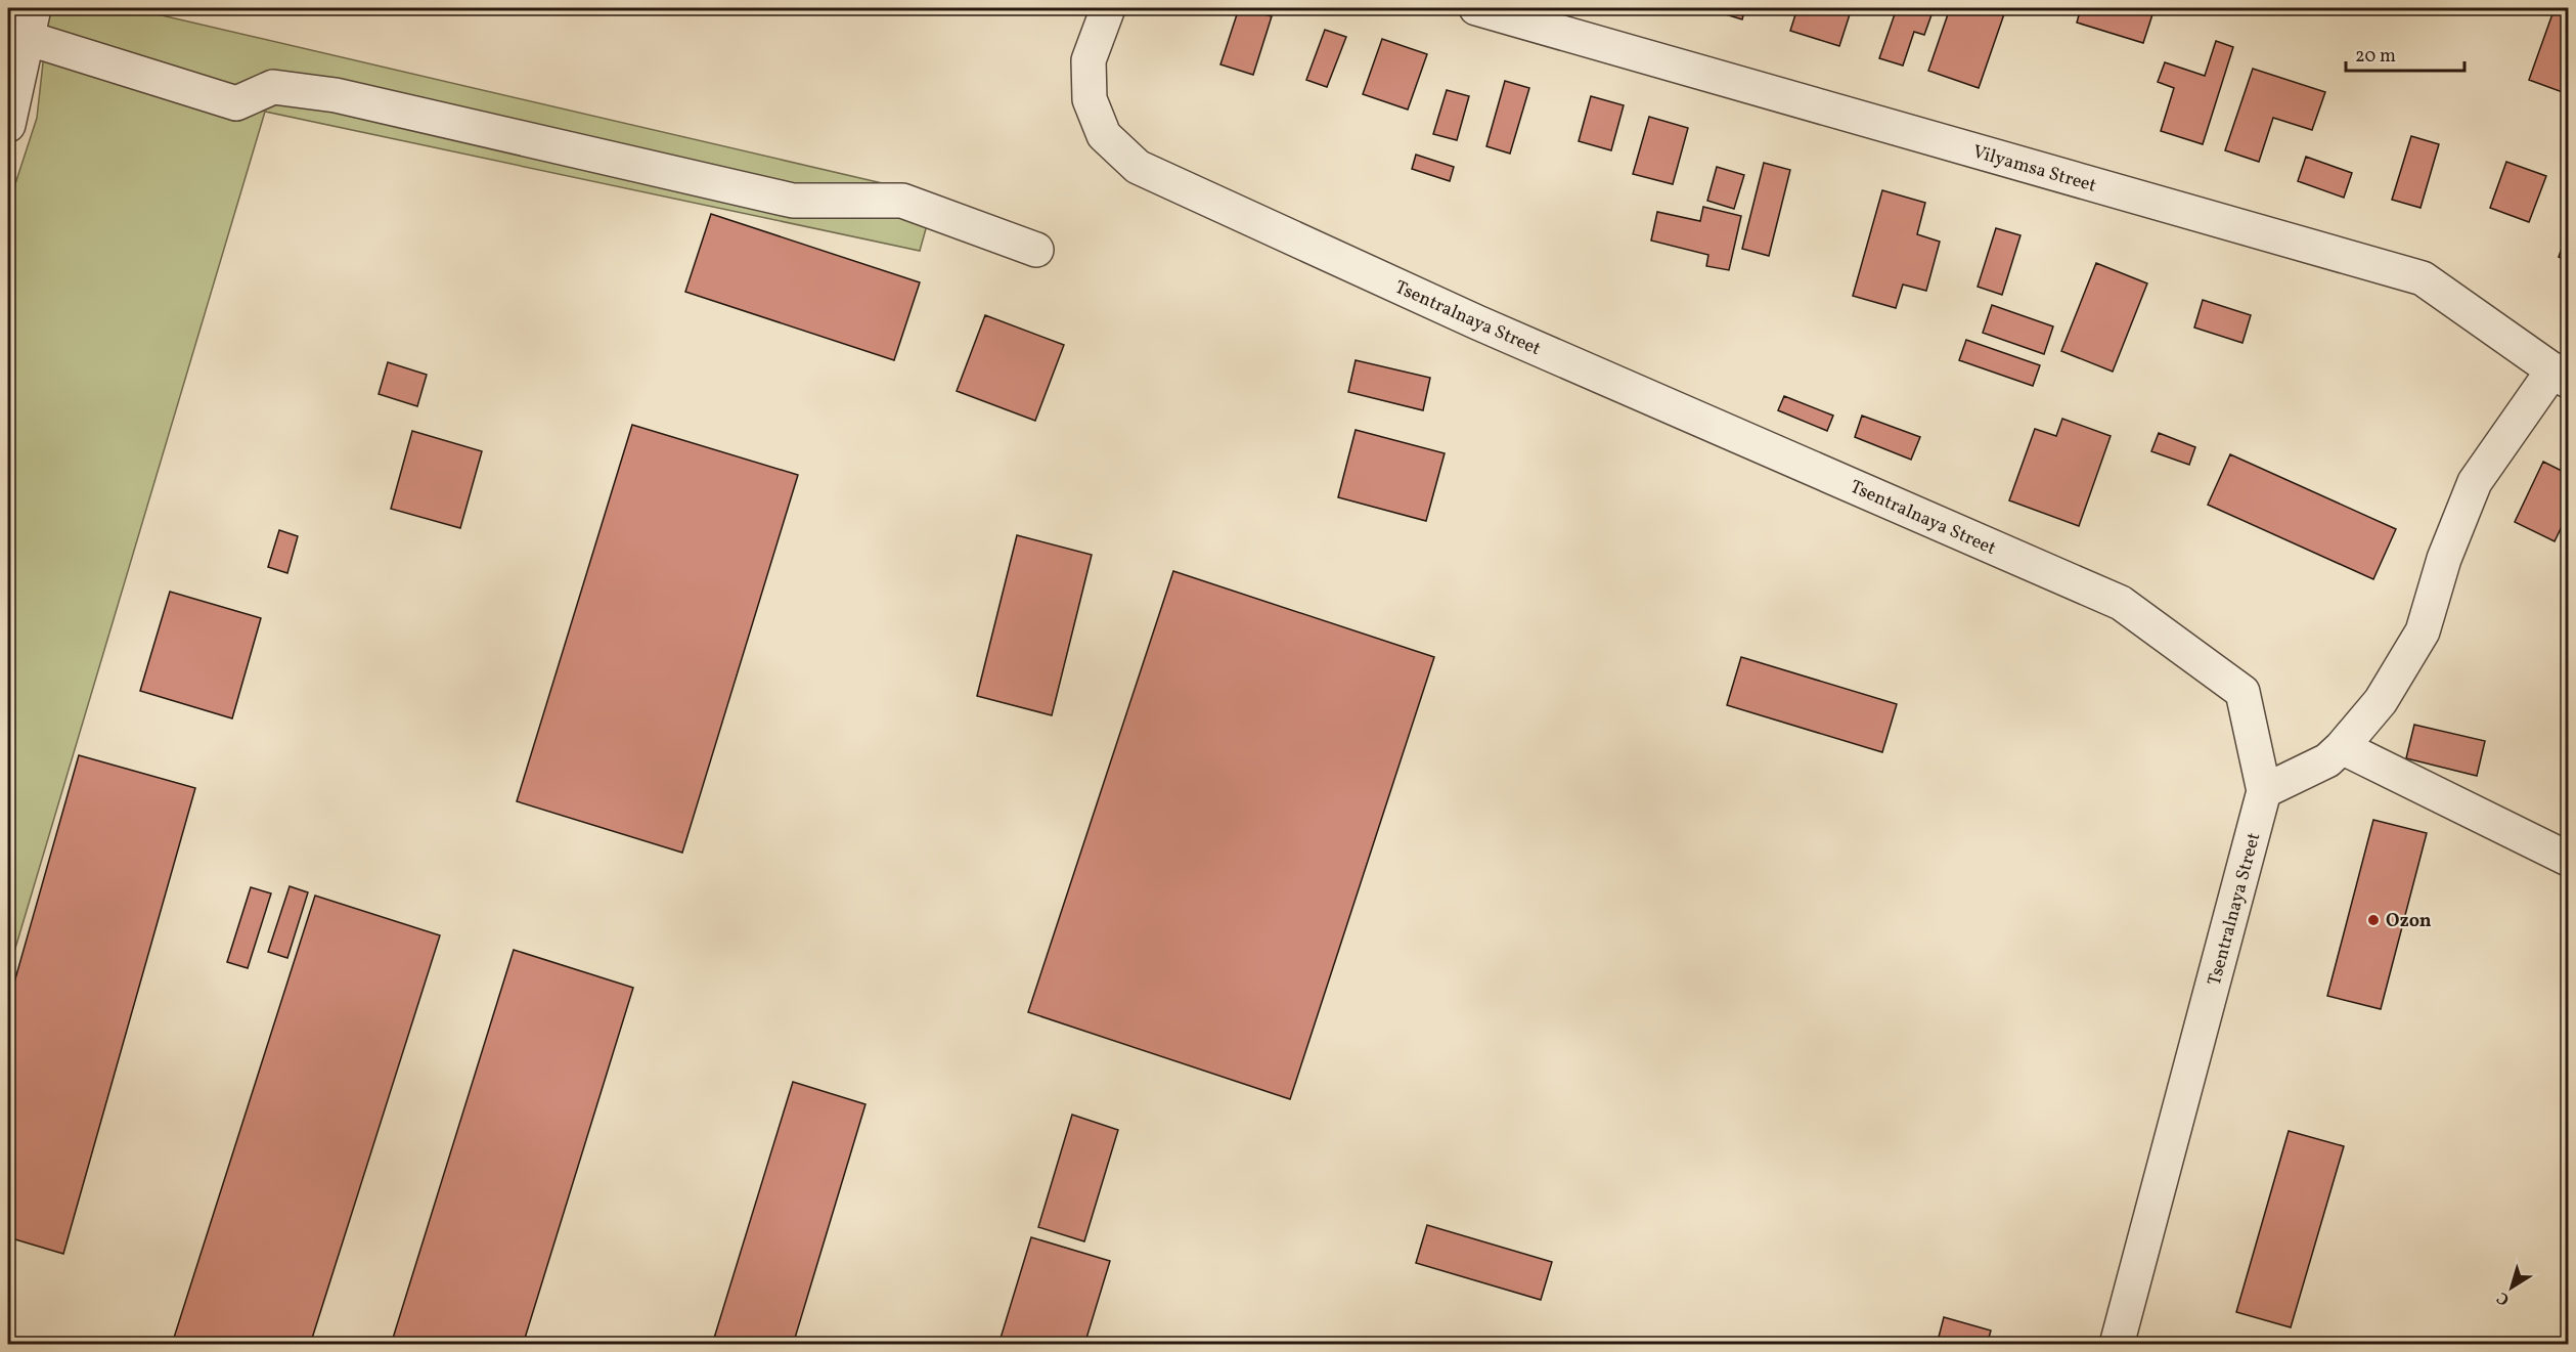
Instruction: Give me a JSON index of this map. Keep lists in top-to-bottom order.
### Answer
{
  "streets": {
    "street": ["Vilyamsa Street", "Tsentralnaya Street"]
  },
  "places": ["Ozon"],
  "scale_bar": "20 m",
  "north": "bottom left"
}
